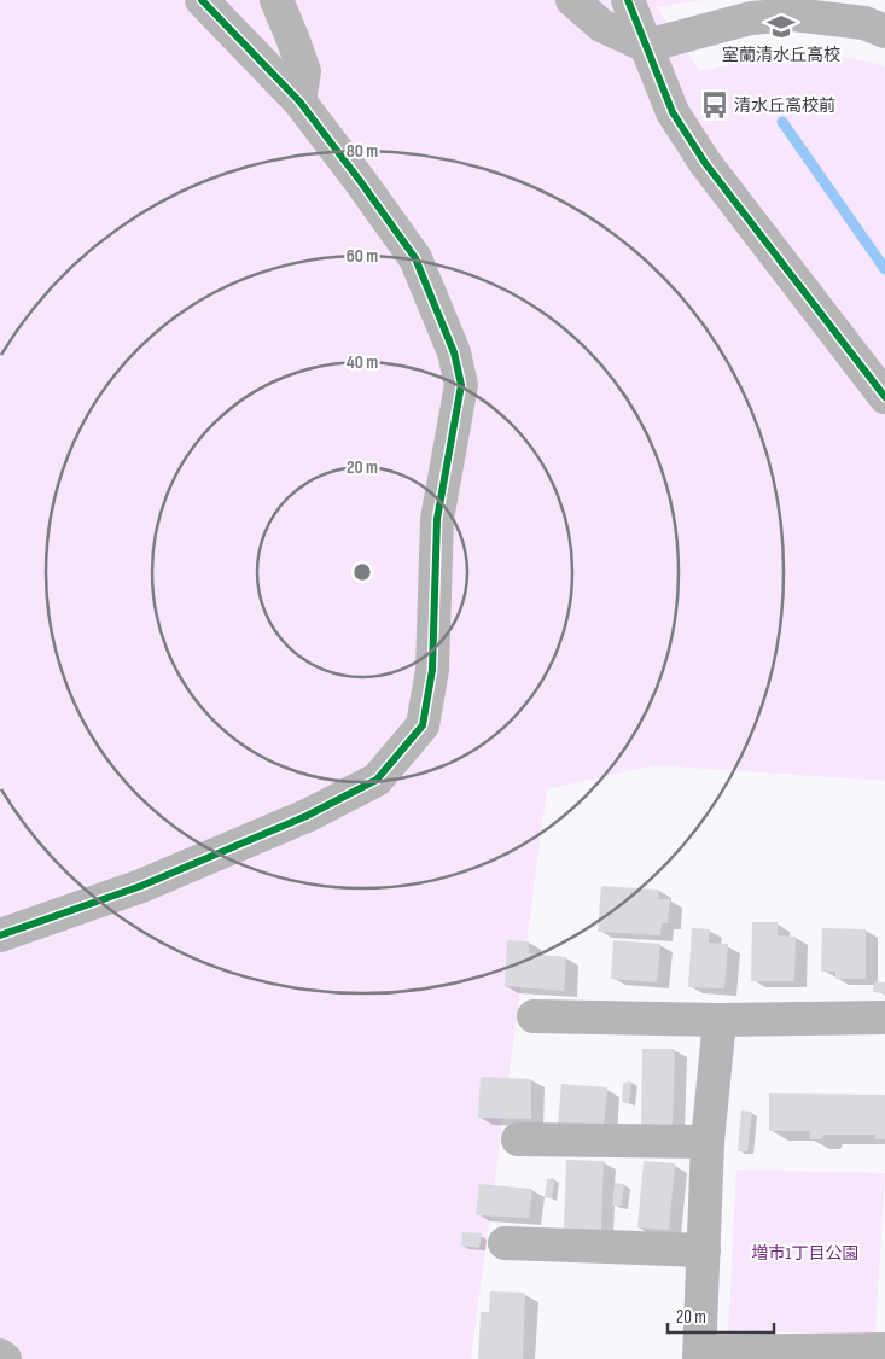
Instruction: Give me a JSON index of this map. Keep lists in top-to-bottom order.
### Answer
{
  "parks": ["増市1丁目公園"],
  "places": {
    "school or university": ["室蘭清水丘高校"],
    "bus stop": ["清水丘高校前"]
  },
  "scale_bar": "20 m",
  "rings": [
    "80 m",
    "60 m",
    "40 m",
    "20 m"
  ]
}
